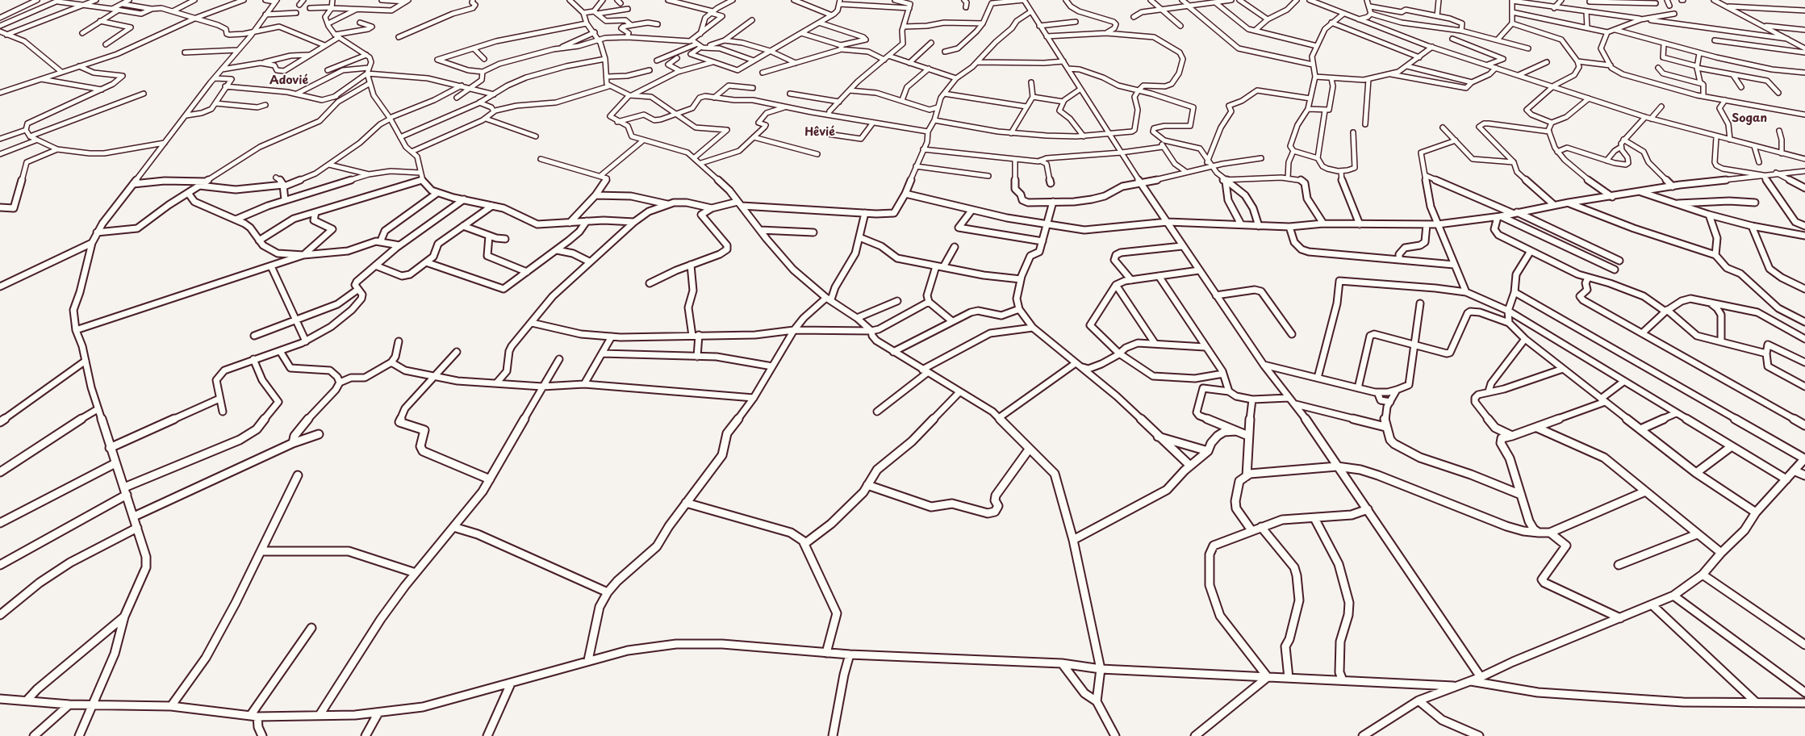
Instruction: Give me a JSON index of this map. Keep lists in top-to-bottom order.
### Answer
{
  "districts": ["Adovié", "Sogan", "Hêvié"]
}
